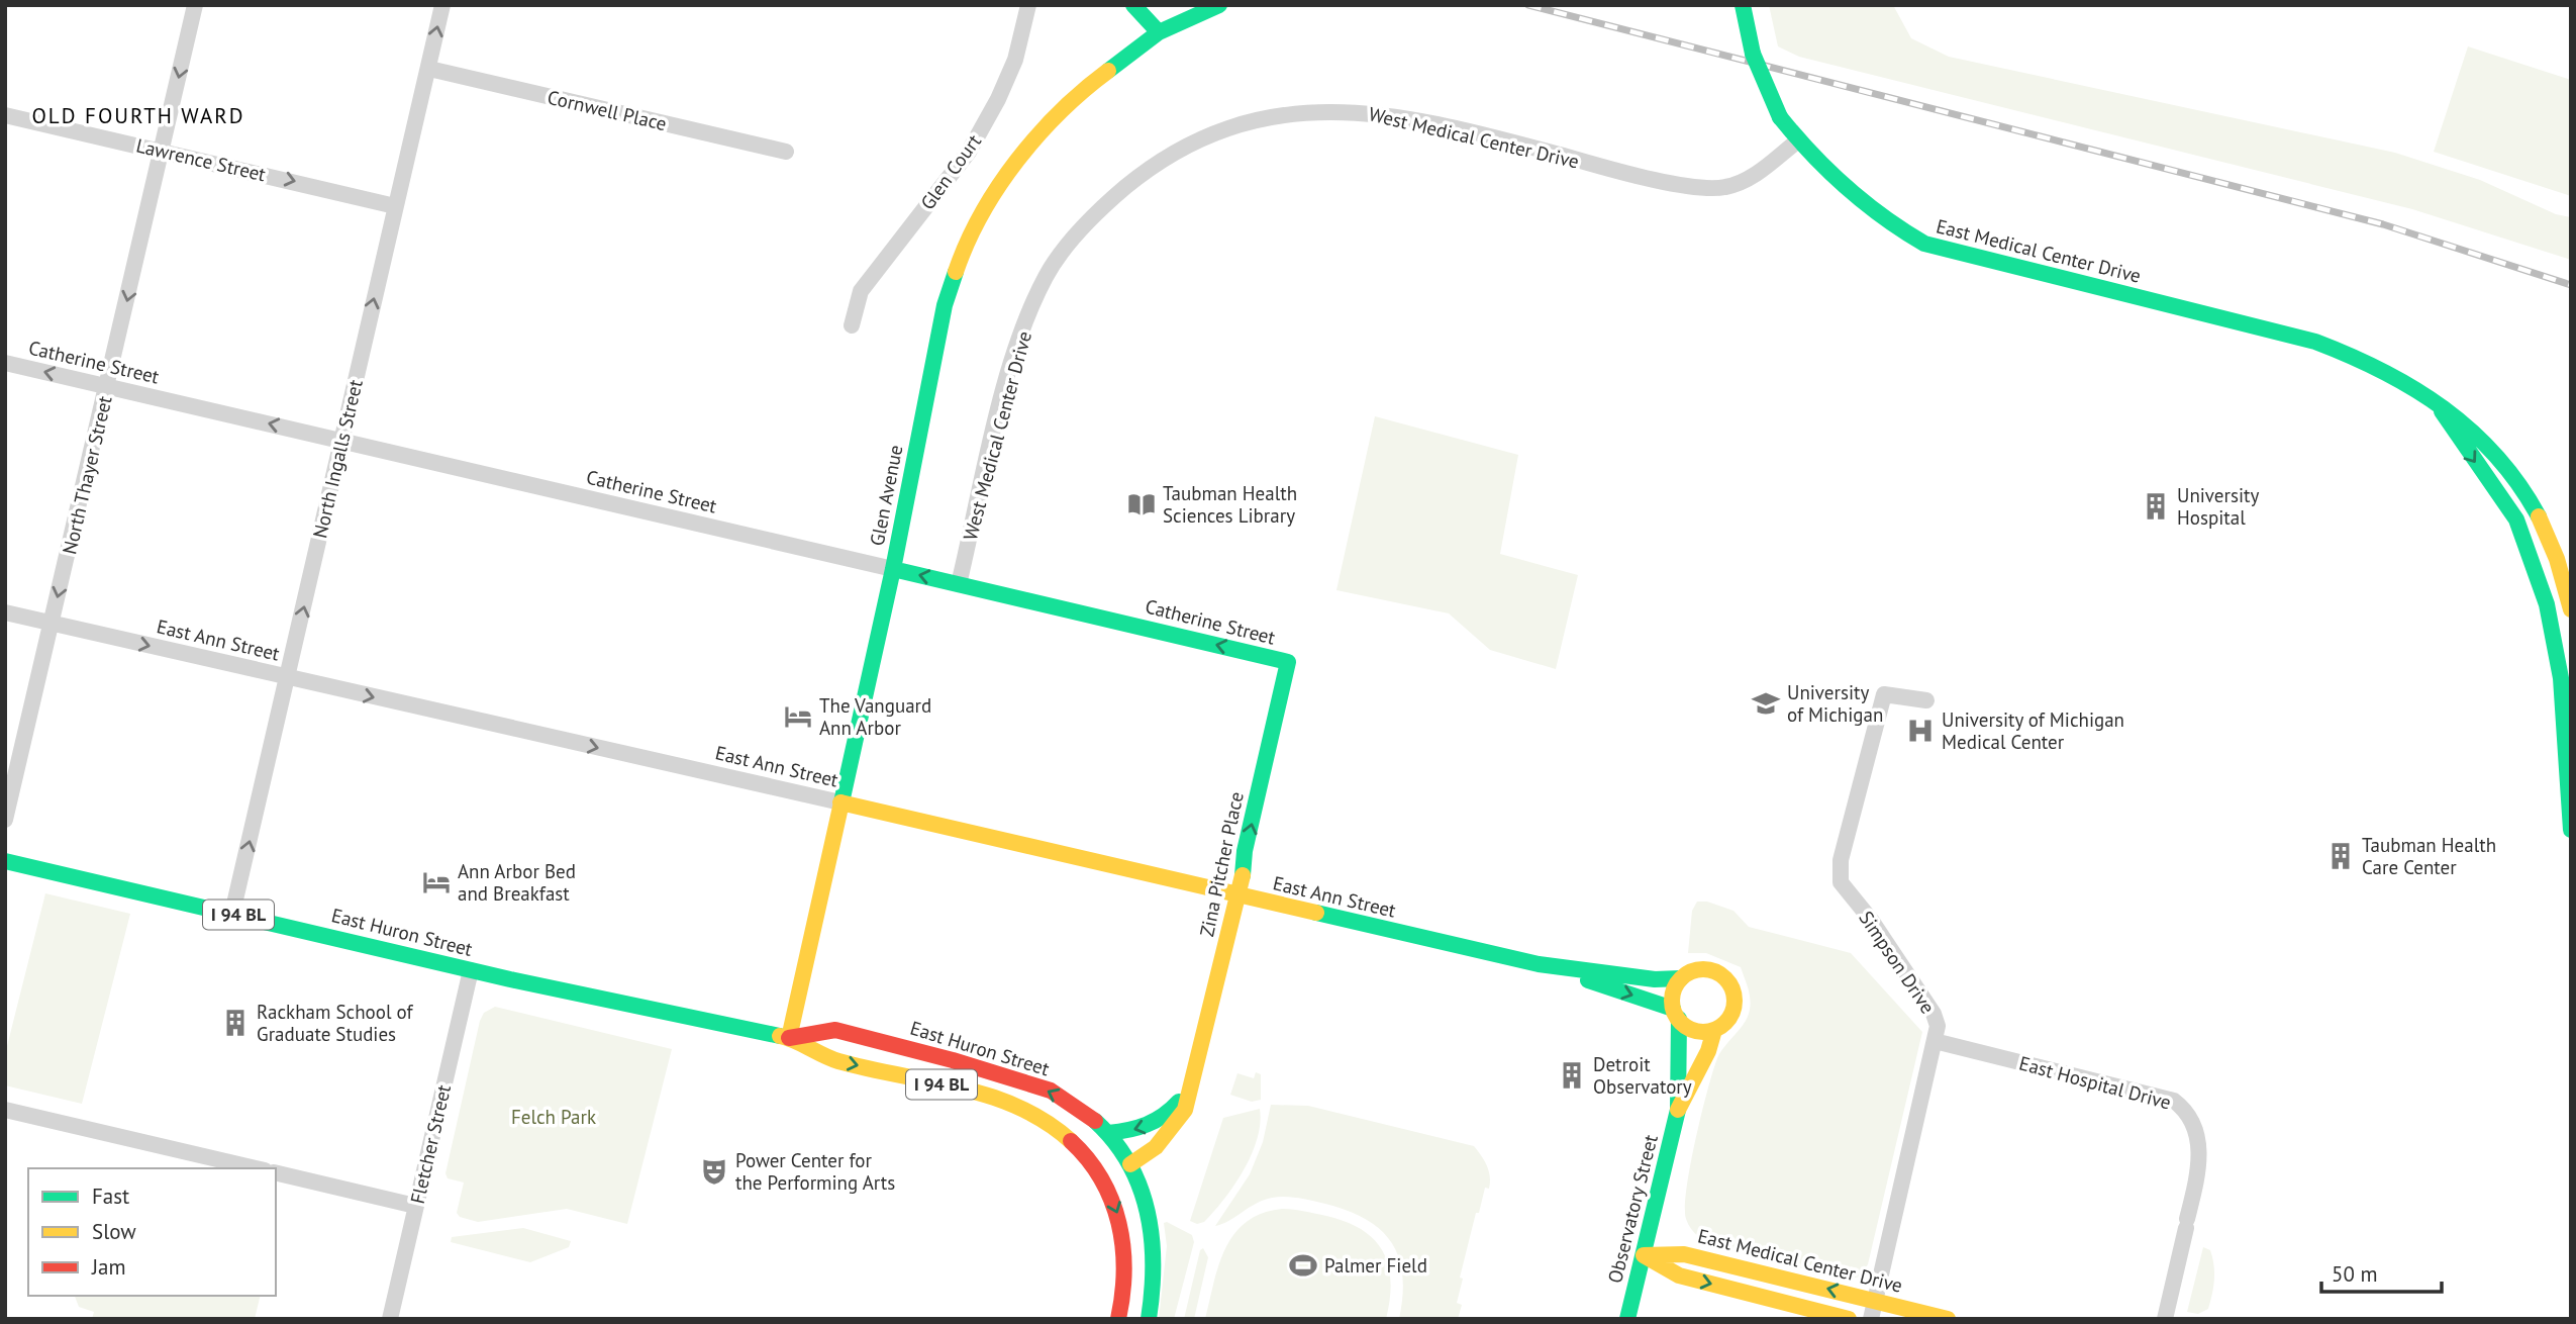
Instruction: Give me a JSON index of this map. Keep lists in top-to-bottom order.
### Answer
{
  "streets": {
    "street": [
      "Cornwell Place",
      "West Medical Center Drive",
      "Lawrence Street",
      "Glen Court",
      "East Medical Center Drive",
      "Catherine Street",
      "North Ingalls Street",
      "North Thayer Street",
      "Glen Avenue",
      "East Ann Street",
      "Zina Pitcher Place",
      "I 94 BL",
      "East Huron Street",
      "Simpson Drive",
      "East Hospital Drive",
      "Fletcher Street",
      "Observatory Street"
    ]
  },
  "crossings": [
    ["Cornwell Place", "North Ingalls Street"],
    ["West Medical Center Drive", "East Medical Center Drive"],
    ["West Medical Center Drive", "Catherine Street"],
    ["Lawrence Street", "North Ingalls Street"],
    ["Lawrence Street", "North Thayer Street"],
    ["East Medical Center Drive", "Simpson Drive"],
    ["East Medical Center Drive", "Observatory Street"],
    ["Catherine Street", "North Ingalls Street"],
    ["Catherine Street", "North Thayer Street"],
    ["Catherine Street", "Glen Avenue"],
    ["Catherine Street", "Zina Pitcher Place"],
    ["North Ingalls Street", "East Ann Street"],
    ["North Ingalls Street", "East Huron Street"],
    ["North Thayer Street", "East Ann Street"],
    ["Glen Avenue", "East Ann Street"],
    ["Glen Avenue", "East Huron Street"],
    ["East Ann Street", "Zina Pitcher Place"],
    ["East Ann Street", "Observatory Street"],
    ["Zina Pitcher Place", "I 94 BL"],
    ["Zina Pitcher Place", "East Huron Street"],
    ["I 94 BL", "East Huron Street"],
    ["East Huron Street", "Fletcher Street"],
    ["Simpson Drive", "East Hospital Drive"]
  ],
  "one_way": [
    "Lawrence Street",
    "Catherine Street",
    "North Ingalls Street",
    "North Thayer Street",
    "East Ann Street"
  ],
  "districts": ["OLD FOURTH WARD"],
  "parks": ["Felch Park"],
  "places": {
    "library": ["Taubman Health Sciences Library"],
    "building": [
      "University Hospital",
      "Taubman Health Care Center",
      "Rackham School of Graduate Studies",
      "Detroit Observatory"
    ],
    "school or university": ["University of Michigan"],
    "hotel": ["The Vanguard Ann Arbor", "Ann Arbor Bed and Breakfast"],
    "hospital": ["University of Michigan Medical Center"],
    "theatre": ["Power Center for the Performing Arts"],
    "sports": ["Palmer Field"]
  },
  "legend": ["Fast", "Slow", "Jam"],
  "scale_bar": "50 m"
}
